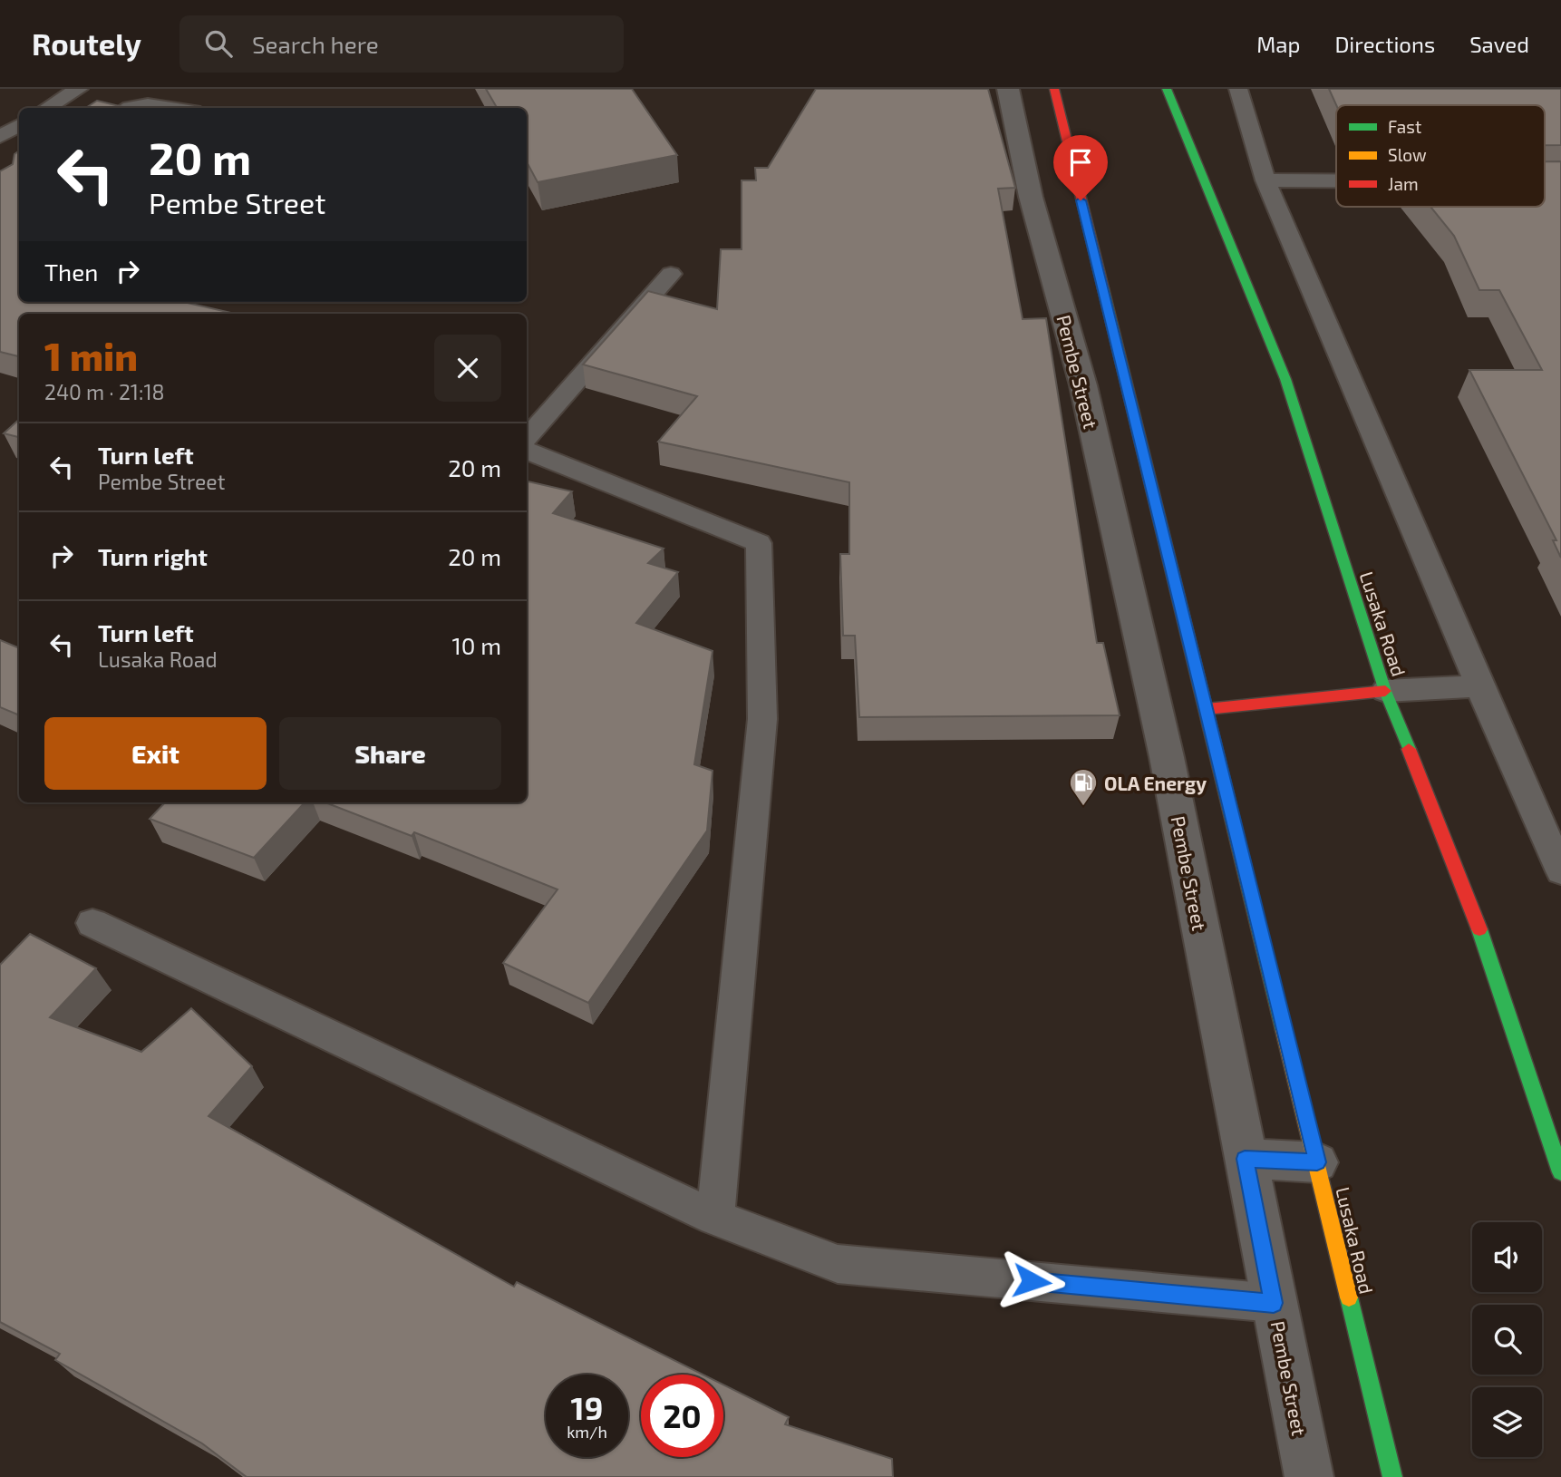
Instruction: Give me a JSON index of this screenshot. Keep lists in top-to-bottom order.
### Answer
{
  "streets": {
    "main road": ["Lusaka Road"],
    "street": ["Pembe Street"]
  },
  "places": {
    "fuel station": ["OLA Energy"]
  },
  "legend": ["Fast", "Slow", "Jam"],
  "page": {
    "header": "Routely",
    "search": "Search here",
    "nav": ["Map", "Directions", "Saved"],
    "turn": ["20 m", "Pembe Street"],
    "then": "Then",
    "heading": ["1 min", "240 m · 21:18"],
    "list": [
      {
        "name": "Turn left",
        "note": "Pembe Street",
        "value": "20 m"
      },
      {
        "name": "Turn right",
        "value": "20 m"
      },
      {
        "name": "Turn left",
        "note": "Lusaka Road",
        "value": "10 m"
      }
    ],
    "buttons": ["Exit", "Share"],
    "speed": "19 km/h",
    "limit": "20"
  }
}
